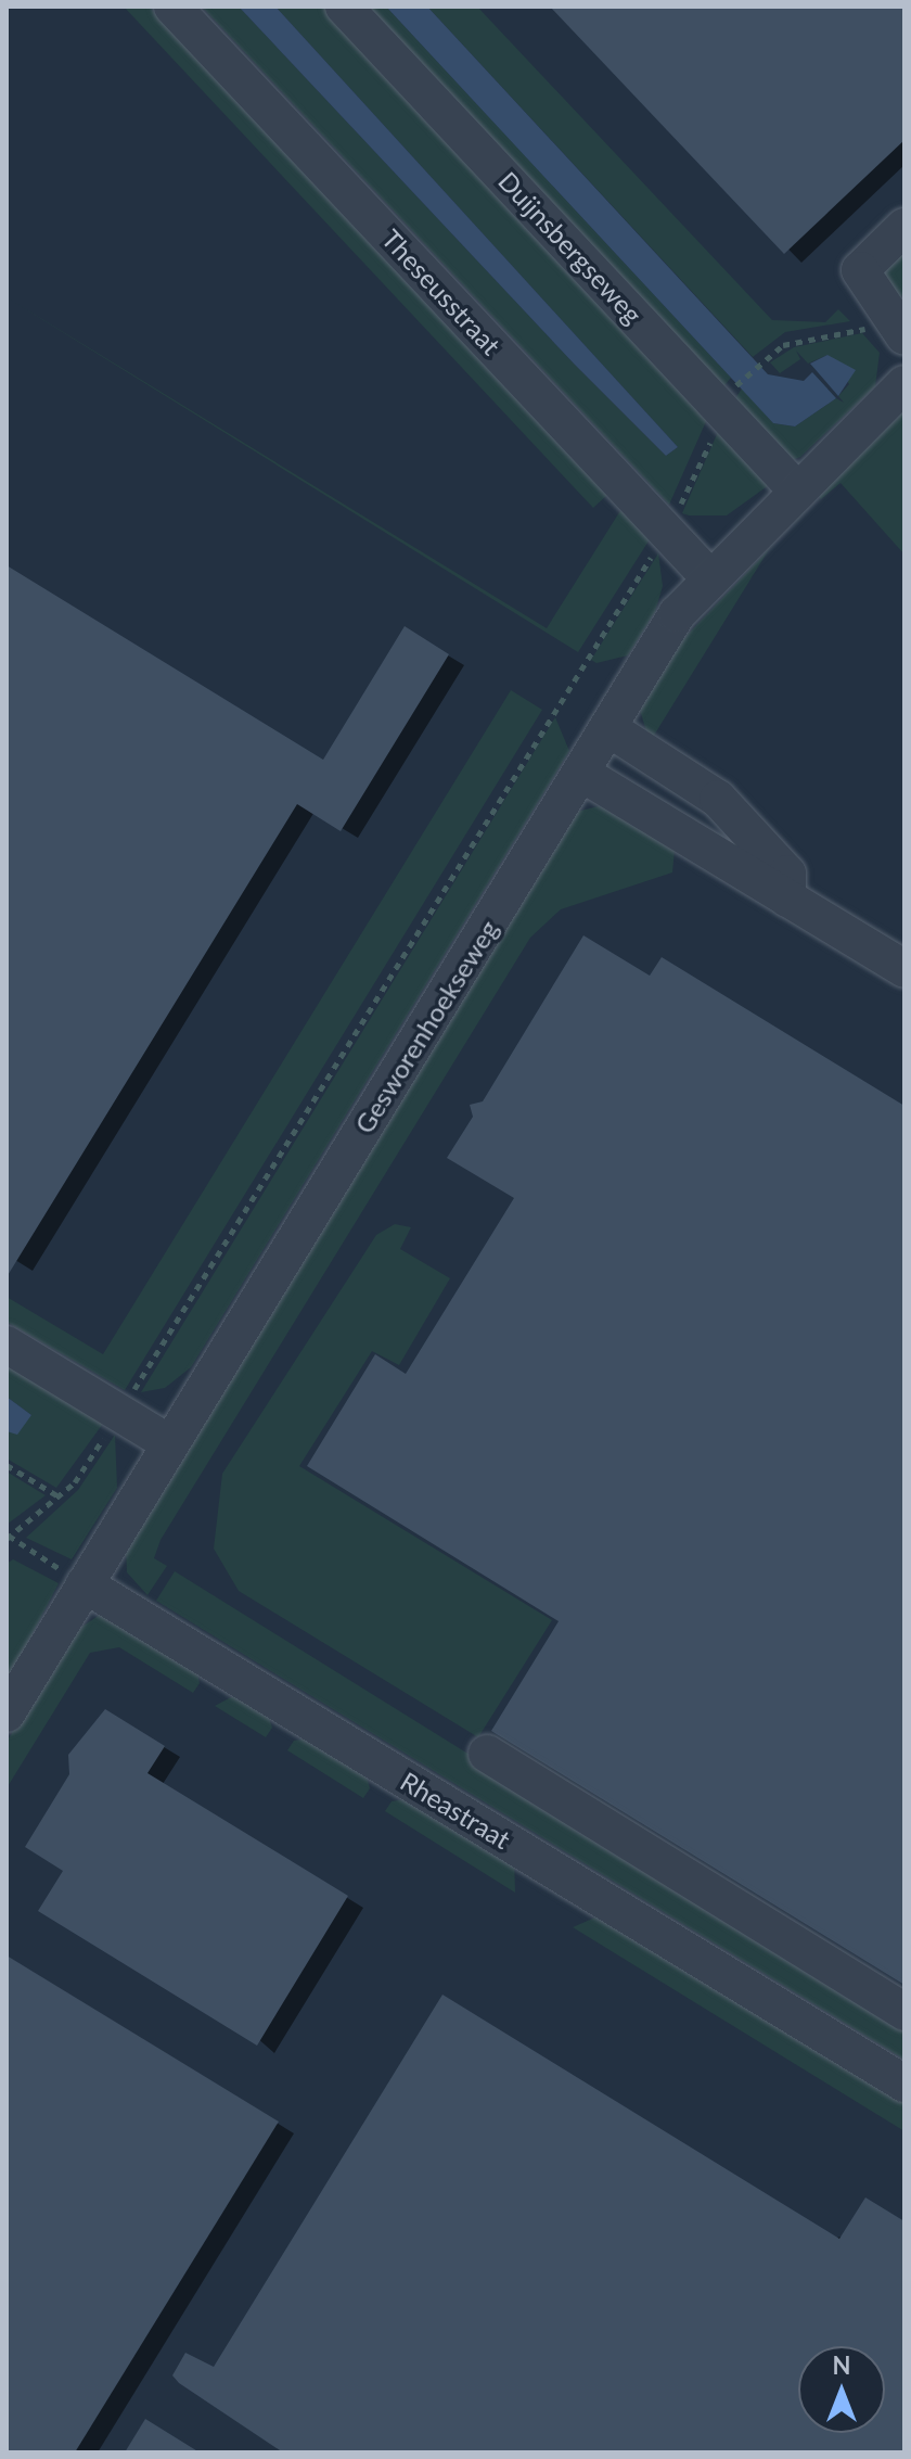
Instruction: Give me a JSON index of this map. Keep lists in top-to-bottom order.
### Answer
{
  "streets": {
    "street": [
      "Duijnsbergseweg",
      "Theseusstraat",
      "Gesworenhoekseweg",
      "Rheastraat"
    ]
  },
  "crossings": [
    ["Duijnsbergseweg", "Gesworenhoekseweg"],
    ["Theseusstraat", "Gesworenhoekseweg"],
    ["Gesworenhoekseweg", "Rheastraat"]
  ],
  "north": "top"
}
